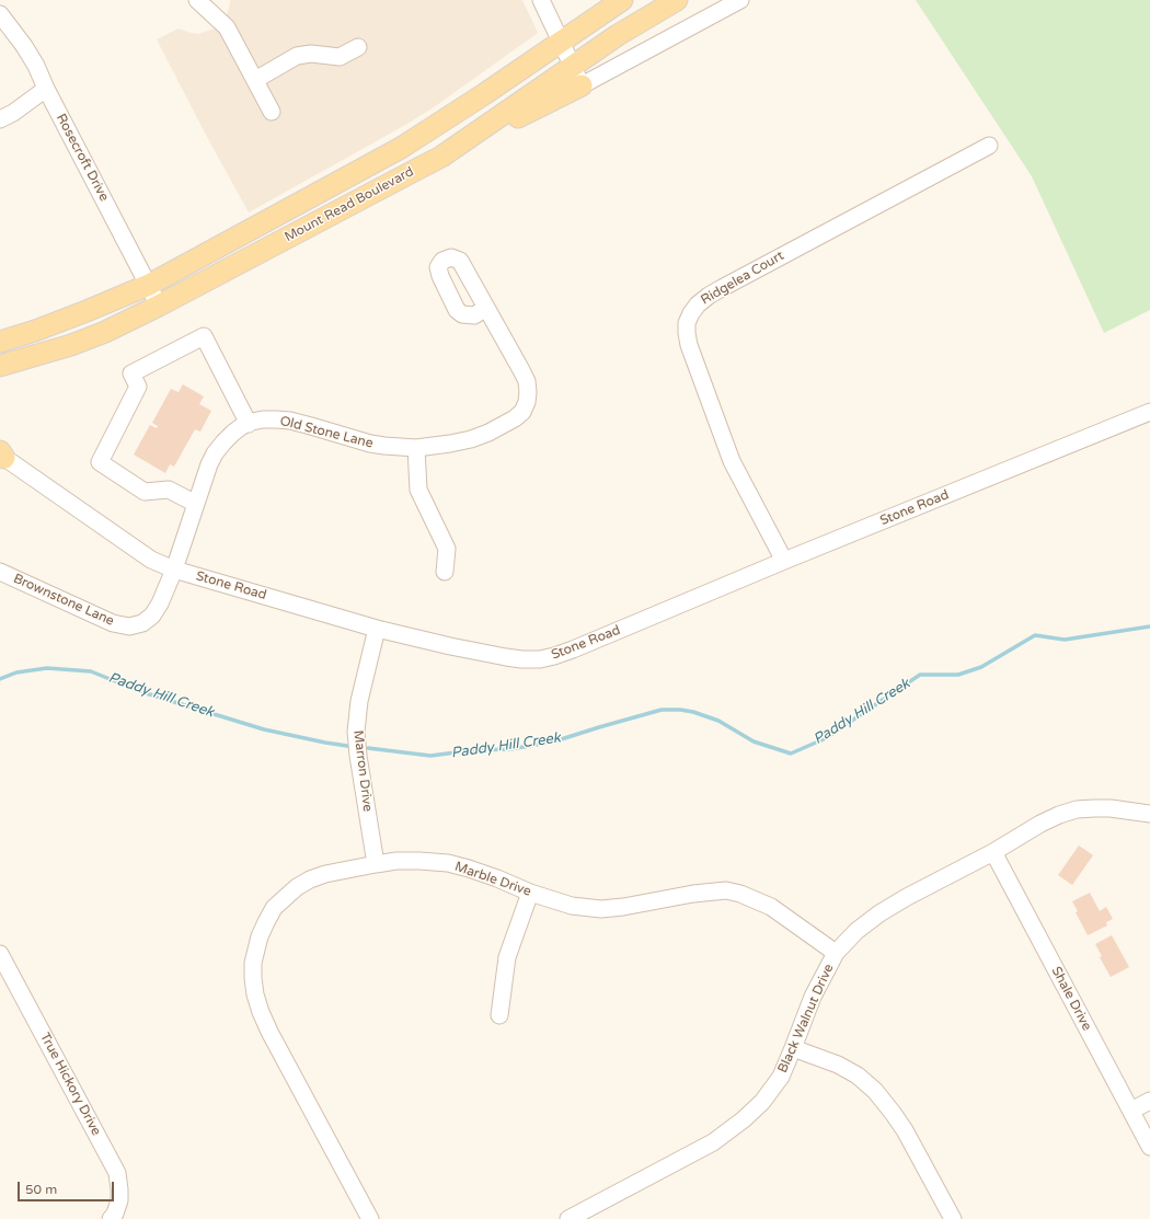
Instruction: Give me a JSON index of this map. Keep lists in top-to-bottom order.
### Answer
{
  "streets": {
    "main road": ["Mount Read Boulevard"],
    "street": [
      "Rosecroft Drive",
      "Ridgelea Court",
      "Old Stone Lane",
      "Stone Road",
      "Brownstone Lane",
      "Marron Drive",
      "Marble Drive",
      "Shale Drive",
      "Black Walnut Drive",
      "True Hickory Drive"
    ]
  },
  "crossings": [
    ["Rosecroft Drive", "Mount Read Boulevard"],
    ["Ridgelea Court", "Stone Road"],
    ["Old Stone Lane", "Stone Road"],
    ["Old Stone Lane", "Brownstone Lane"],
    ["Stone Road", "Brownstone Lane"],
    ["Stone Road", "Marron Drive"],
    ["Marron Drive", "Marble Drive"],
    ["Marble Drive", "Black Walnut Drive"],
    ["Shale Drive", "Black Walnut Drive"]
  ],
  "water": ["Paddy Hill Creek"],
  "scale_bar": "50 m"
}
